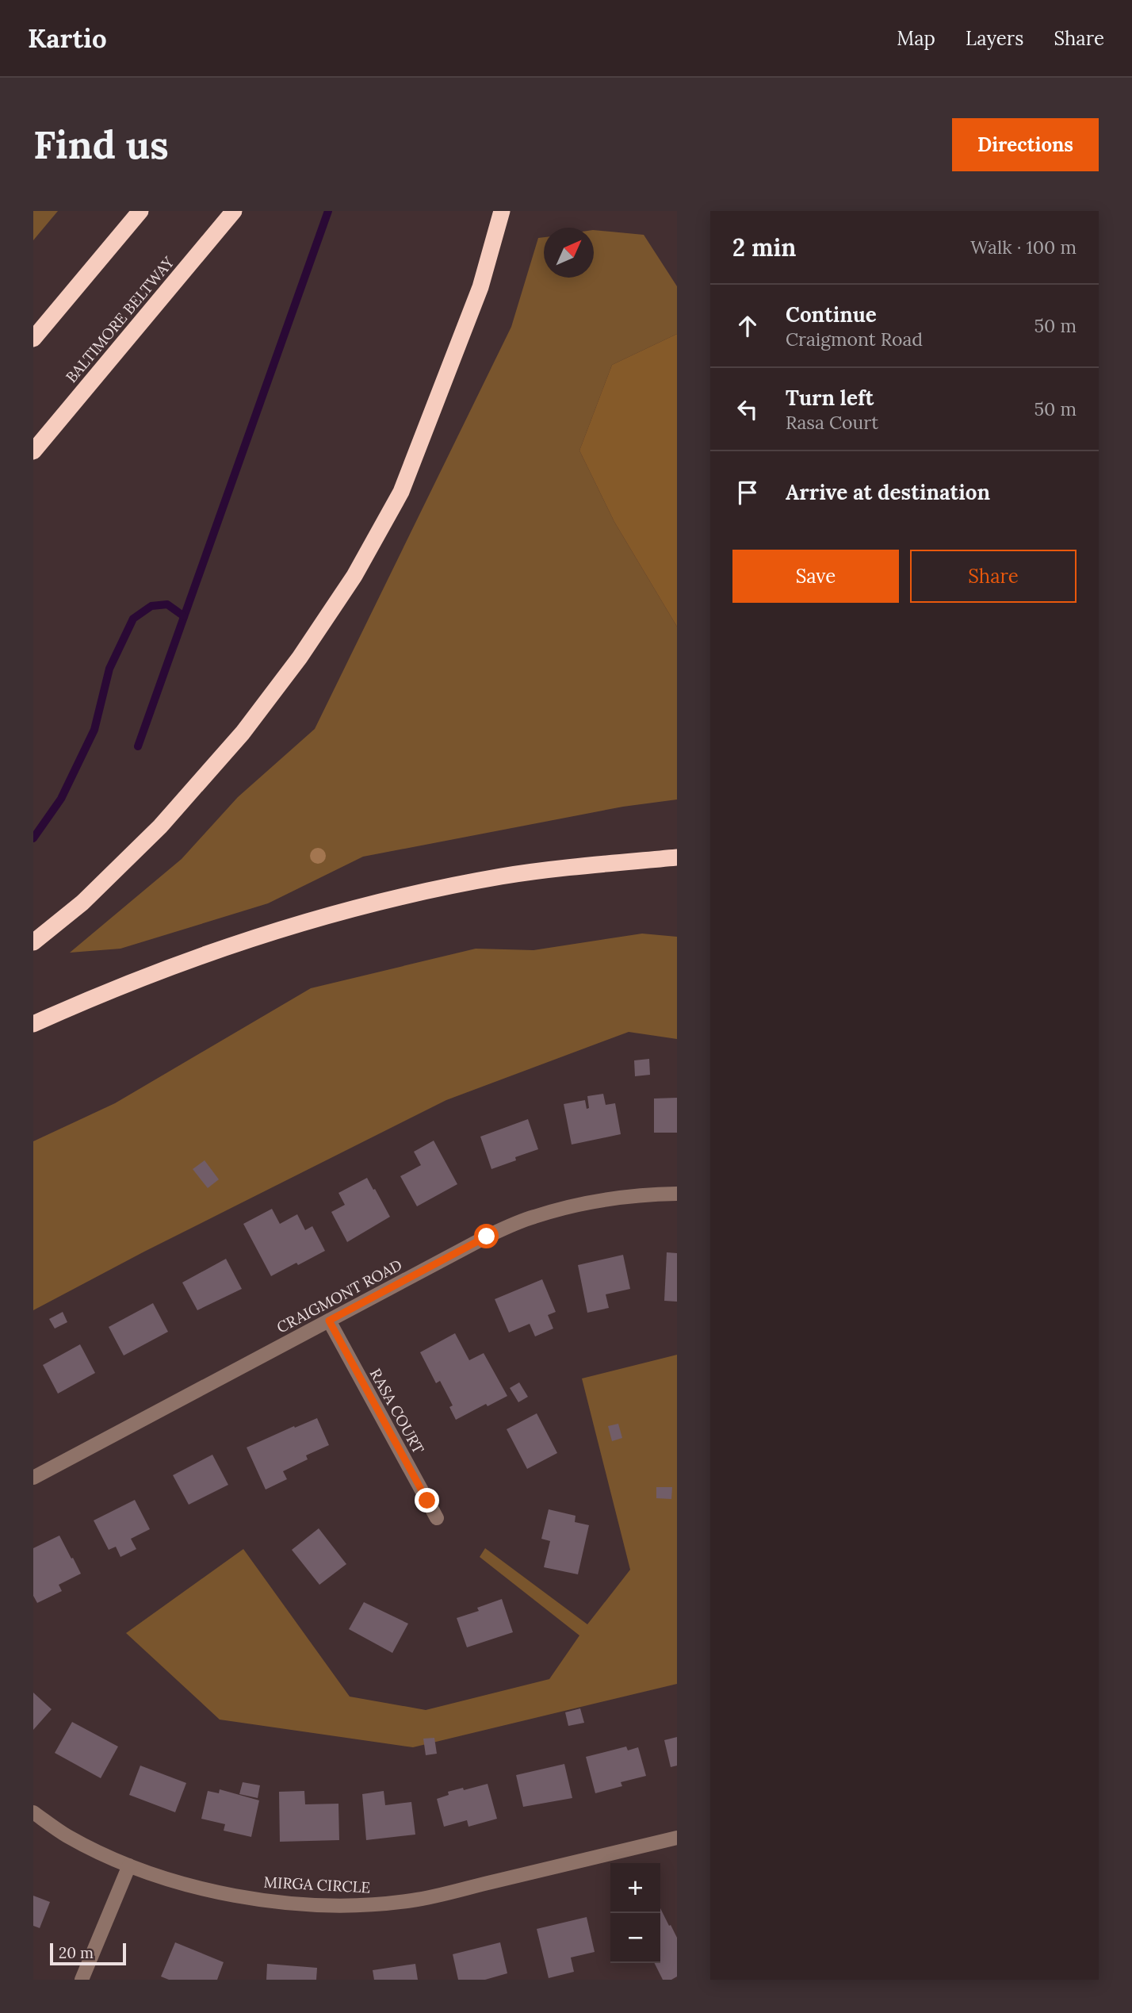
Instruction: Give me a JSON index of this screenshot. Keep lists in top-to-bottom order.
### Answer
{
  "streets": {
    "highway": ["BALTIMORE BELTWAY"],
    "street": ["CRAIGMONT ROAD", "RASA COURT", "MIRGA CIRCLE"]
  },
  "crossings": [
    ["CRAIGMONT ROAD", "RASA COURT"]
  ],
  "scale_bar": "20 m",
  "north": "top right",
  "page": {
    "header": "Kartio",
    "nav": ["Map", "Layers", "Share"],
    "buttons": [
      "Directions",
      ["Save", "Share"]
    ],
    "title": "Find us",
    "heading": ["2 min", "Walk · 100 m"],
    "list": [
      ["Continue", "Craigmont Road", "50 m"],
      ["Turn left", "Rasa Court", "50 m"],
      "Arrive at destination"
    ],
    "map_buttons": ["+", "−"],
    "scale": "20 m"
  }
}
